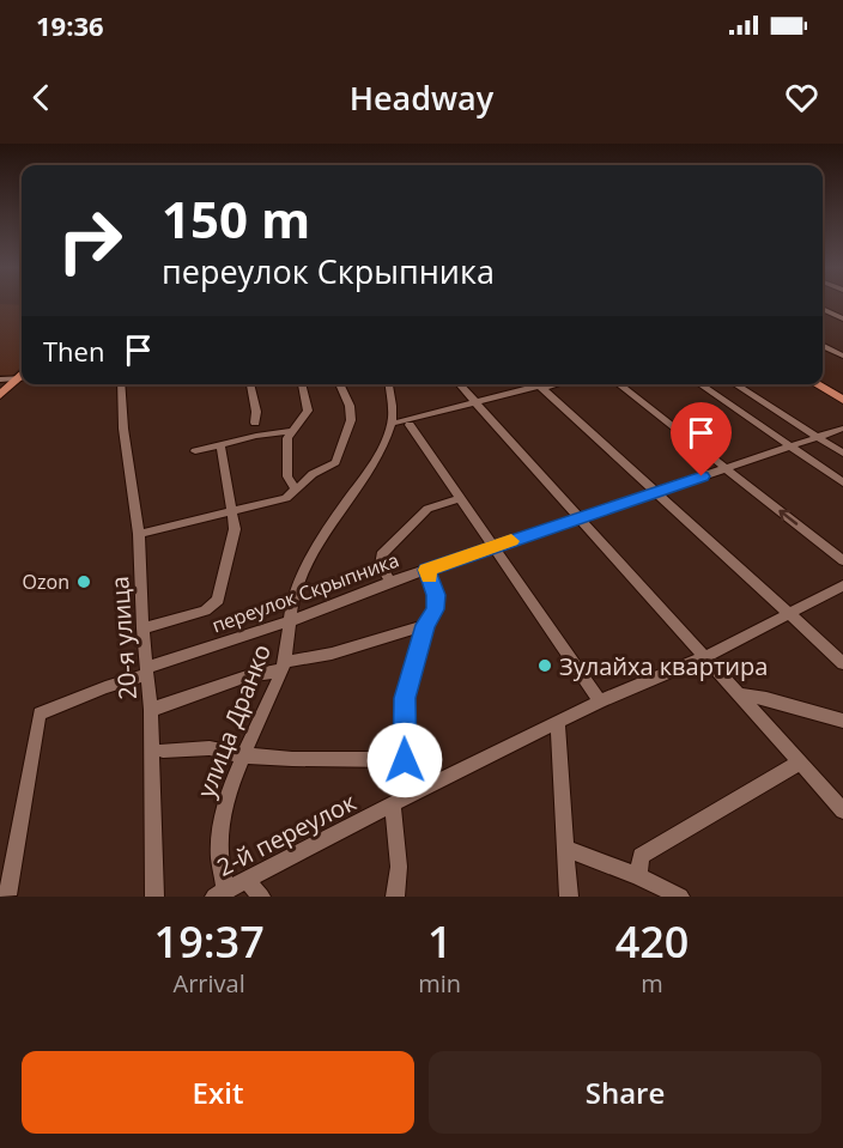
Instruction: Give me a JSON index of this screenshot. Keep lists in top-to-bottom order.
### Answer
{
  "streets": {
    "street": [
      "переулок Скрыпника",
      "20-я улица",
      "улица Дранко",
      "2-й переулок"
    ]
  },
  "crossings": [
    ["переулок Скрыпника", "20-я улица"],
    ["переулок Скрыпника", "улица Дранко"],
    ["улица Дранко", "2-й переулок"]
  ],
  "places": ["Ozon", "Зулайха квартира"],
  "page": {
    "status": "19:36",
    "header": "Headway",
    "turn": ["150 m", "переулок Скрыпника"],
    "then": "Then",
    "eta": [
      "19:37",
      "Arrival",
      "1",
      "min",
      "420",
      "m"
    ],
    "buttons": ["Exit", "Share"]
  }
}
